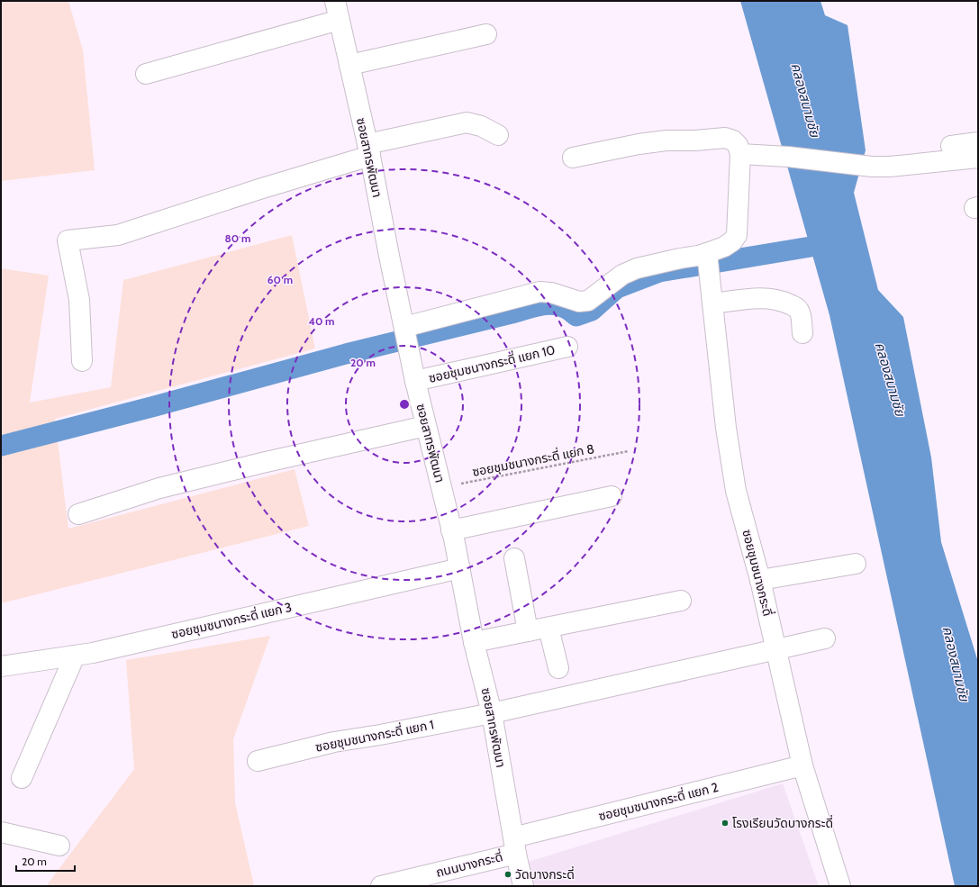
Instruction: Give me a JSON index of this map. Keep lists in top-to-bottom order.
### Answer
{
  "streets": {
    "street": [
      "ซอยสาทรพัฒนา",
      "ซอยชุมชนางกระดี่ แยก 10",
      "ซอยชุมชนางกระดี่",
      "ซอยชุมชนางกระดี่ แยก 3",
      "ซอยชุมชนางกระดี่ แยก 1",
      "ซอยชุมชนางกระดี่ แยก 2",
      "ถนนบางกระดี่"
    ],
    "path": ["ซอยชุมชนางกระดี่ แยก 8"]
  },
  "crossings": [
    ["ซอยสาทรพัฒนา", "ซอยชุมชนางกระดี่ แยก 10"],
    ["ซอยสาทรพัฒนา", "ซอยชุมชนางกระดี่ แยก 8"],
    ["ซอยสาทรพัฒนา", "ซอยชุมชนางกระดี่ แยก 3"],
    ["ซอยสาทรพัฒนา", "ซอยชุมชนางกระดี่ แยก 1"],
    ["ซอยสาทรพัฒนา", "ซอยชุมชนางกระดี่ แยก 2"],
    ["ซอยสาทรพัฒนา", "ถนนบางกระดี่"],
    ["ซอยชุมชนางกระดี่", "ซอยชุมชนางกระดี่ แยก 1"],
    ["ซอยชุมชนางกระดี่", "ซอยชุมชนางกระดี่ แยก 2"],
    ["ซอยชุมชนางกระดี่ แยก 2", "ถนนบางกระดี่"]
  ],
  "water": ["คลองสนามชัย"],
  "places": ["โรงเรียนวัดบางกระดี่", "วัดบางกระดี่"],
  "scale_bar": "20 m",
  "rings": [
    "80 m",
    "60 m",
    "40 m",
    "20 m"
  ]
}
